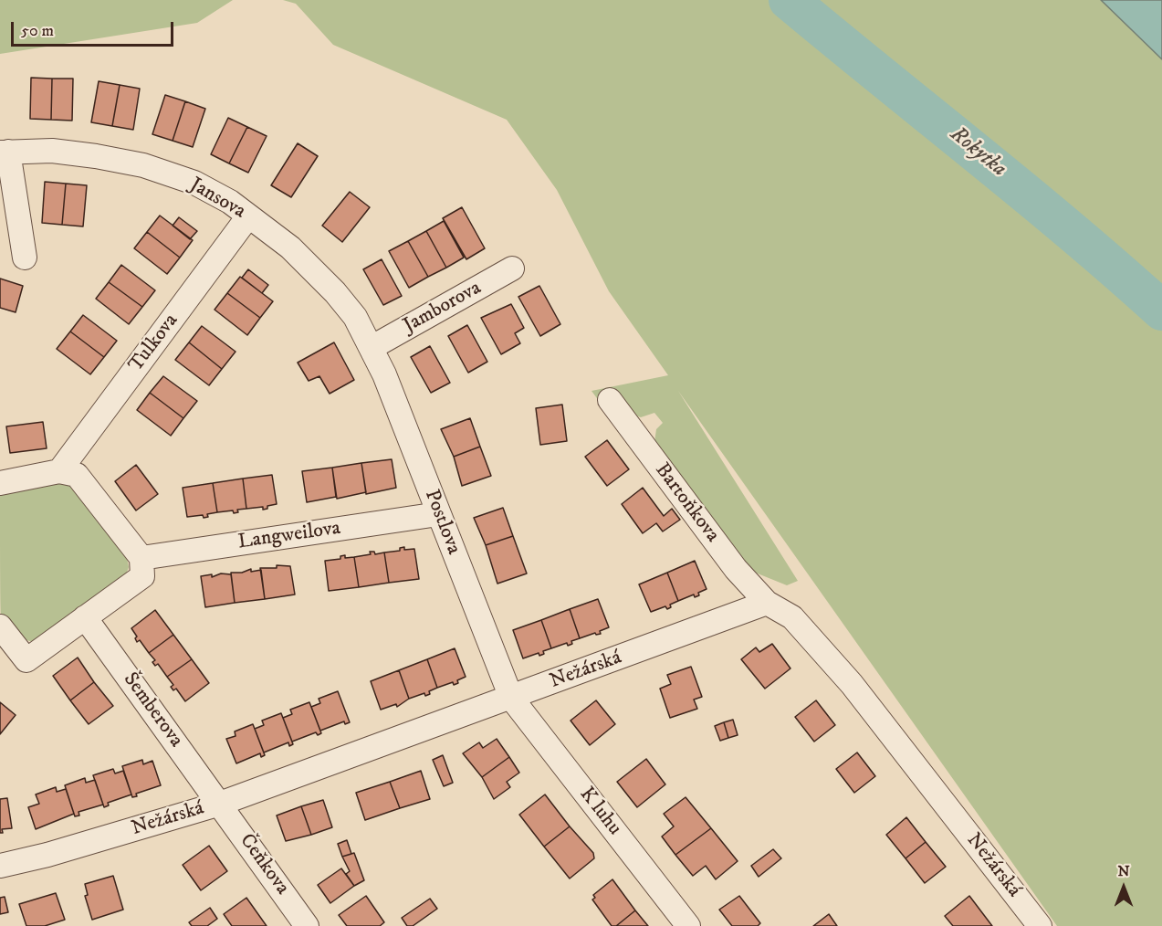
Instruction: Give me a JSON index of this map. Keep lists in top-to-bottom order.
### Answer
{
  "streets": {
    "street": [
      "Jansova",
      "Jamborova",
      "Tulkova",
      "Bartoňkova",
      "Postlova",
      "Langweilova",
      "Nežárská",
      "Šemberova",
      "K luhu",
      "Čeňkova"
    ]
  },
  "crossings": [
    ["Jansova", "Jamborova"],
    ["Jansova", "Tulkova"],
    ["Jansova", "Postlova"],
    ["Jamborova", "Postlova"],
    ["Bartoňkova", "Nežárská"],
    ["Postlova", "Langweilova"],
    ["Postlova", "Nežárská"],
    ["Postlova", "K luhu"],
    ["Nežárská", "Šemberova"],
    ["Nežárská", "K luhu"],
    ["Nežárská", "Čeňkova"],
    ["Šemberova", "Čeňkova"]
  ],
  "water": ["Rokytka"],
  "scale_bar": "50 m",
  "north": "top"
}
